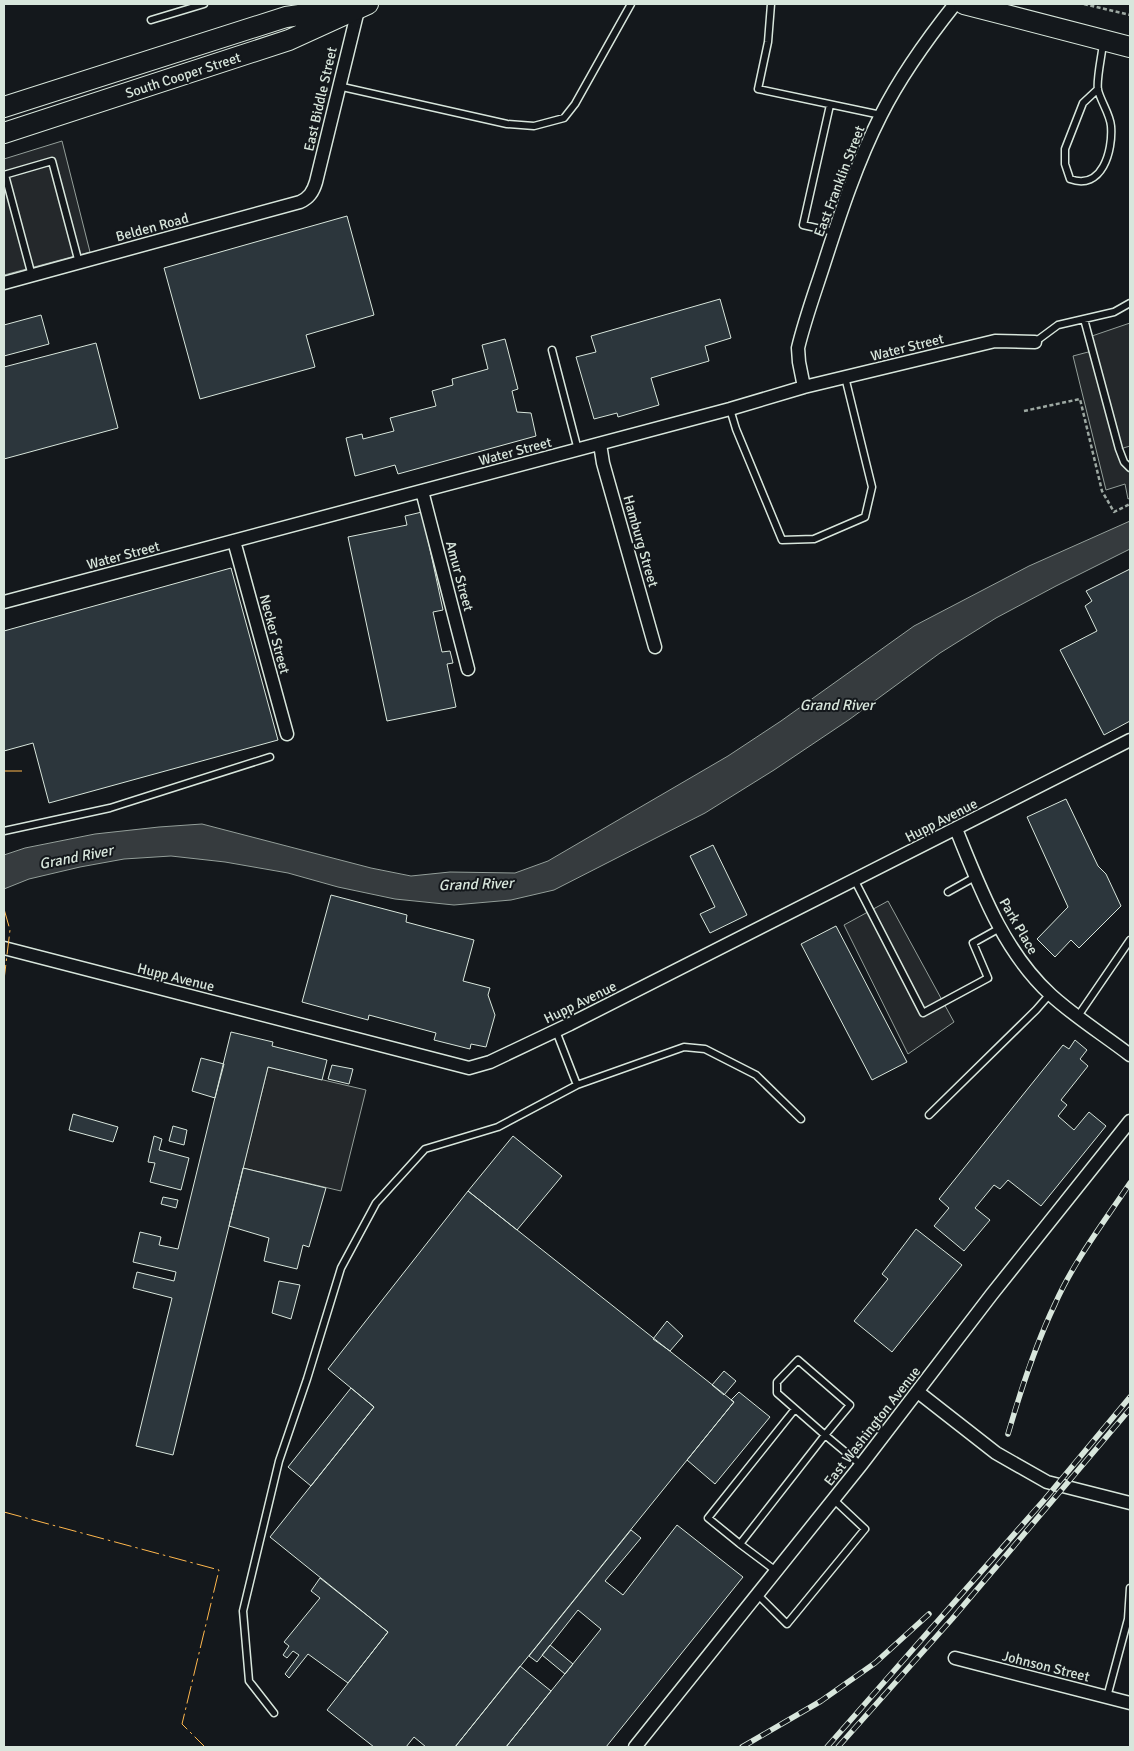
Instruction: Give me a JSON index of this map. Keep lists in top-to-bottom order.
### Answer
{
  "streets": {
    "main road": ["South Cooper Street"],
    "street": [
      "East Biddle Street",
      "East Franklin Street",
      "Belden Road",
      "Water Street",
      "Hamburg Street",
      "Amur Street",
      "Necker Street",
      "Hupp Avenue",
      "Park Place",
      "East Washington Avenue",
      "Johnson Street"
    ]
  },
  "crossings": [
    ["South Cooper Street", "East Biddle Street"],
    ["East Biddle Street", "Belden Road"],
    ["East Franklin Street", "Water Street"],
    ["Water Street", "Hamburg Street"],
    ["Water Street", "Amur Street"],
    ["Water Street", "Necker Street"],
    ["Hupp Avenue", "Park Place"]
  ],
  "water": ["Grand River"]
}
